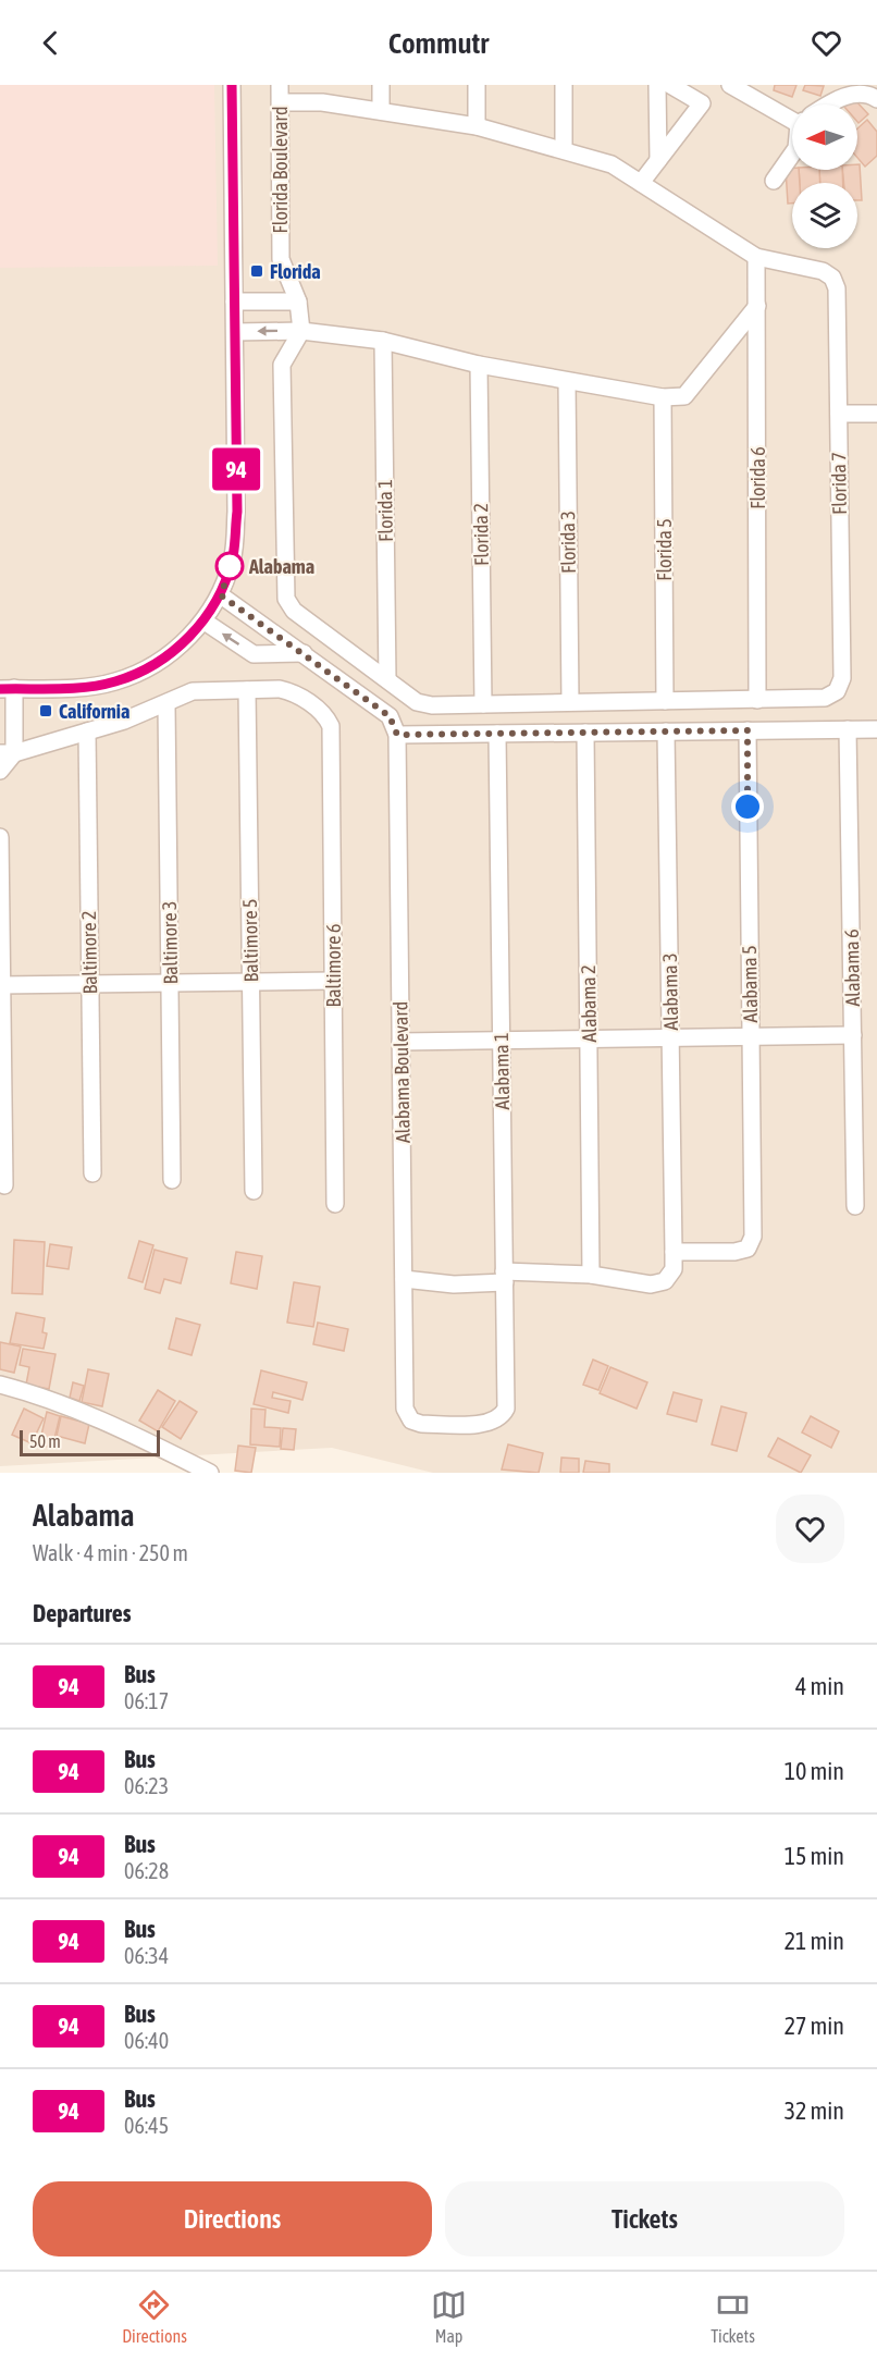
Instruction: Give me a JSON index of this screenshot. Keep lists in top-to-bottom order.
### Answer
{
  "streets": {
    "street": [
      "Florida Boulevard",
      "Florida 6",
      "Florida 7",
      "Florida 1",
      "Florida 2",
      "Florida 3",
      "Florida 5",
      "Baltimore 5",
      "Baltimore 3",
      "Baltimore 2",
      "Baltimore 6",
      "Alabama 6",
      "Alabama 5",
      "Alabama 3",
      "Alabama 2",
      "Alabama 1",
      "Alabama Boulevard"
    ]
  },
  "crossings": [
    ["Florida 6", "Florida 7"],
    ["Baltimore 5", "Baltimore 6"],
    ["Alabama 5", "Alabama 3"],
    ["Alabama 3", "Alabama 2"],
    ["Alabama 1", "Alabama Boulevard"]
  ],
  "places": {
    "transit": ["Florida", "California"],
    "other": ["Alabama"]
  },
  "lines": ["bus line 94"],
  "scale_bar": "50 m",
  "north": "left",
  "page": {
    "header": "Commutr",
    "on_map": "94",
    "scale": "50 m",
    "heading": [
      ["Alabama", "Walk · 4 min · 250 m"],
      "Departures"
    ],
    "list": [
      {
        "mark": "94",
        "name": "Bus",
        "note": "06:17",
        "value": "4 min"
      },
      {
        "mark": "94",
        "name": "Bus",
        "note": "06:23",
        "value": "10 min"
      },
      {
        "mark": "94",
        "name": "Bus",
        "note": "06:28",
        "value": "15 min"
      },
      {
        "mark": "94",
        "name": "Bus",
        "note": "06:34",
        "value": "21 min"
      },
      {
        "mark": "94",
        "name": "Bus",
        "note": "06:40",
        "value": "27 min"
      },
      {
        "mark": "94",
        "name": "Bus",
        "note": "06:45",
        "value": "32 min"
      }
    ],
    "buttons": ["Directions", "Tickets"],
    "tabs": ["Directions", "Map", "Tickets"]
  }
}
